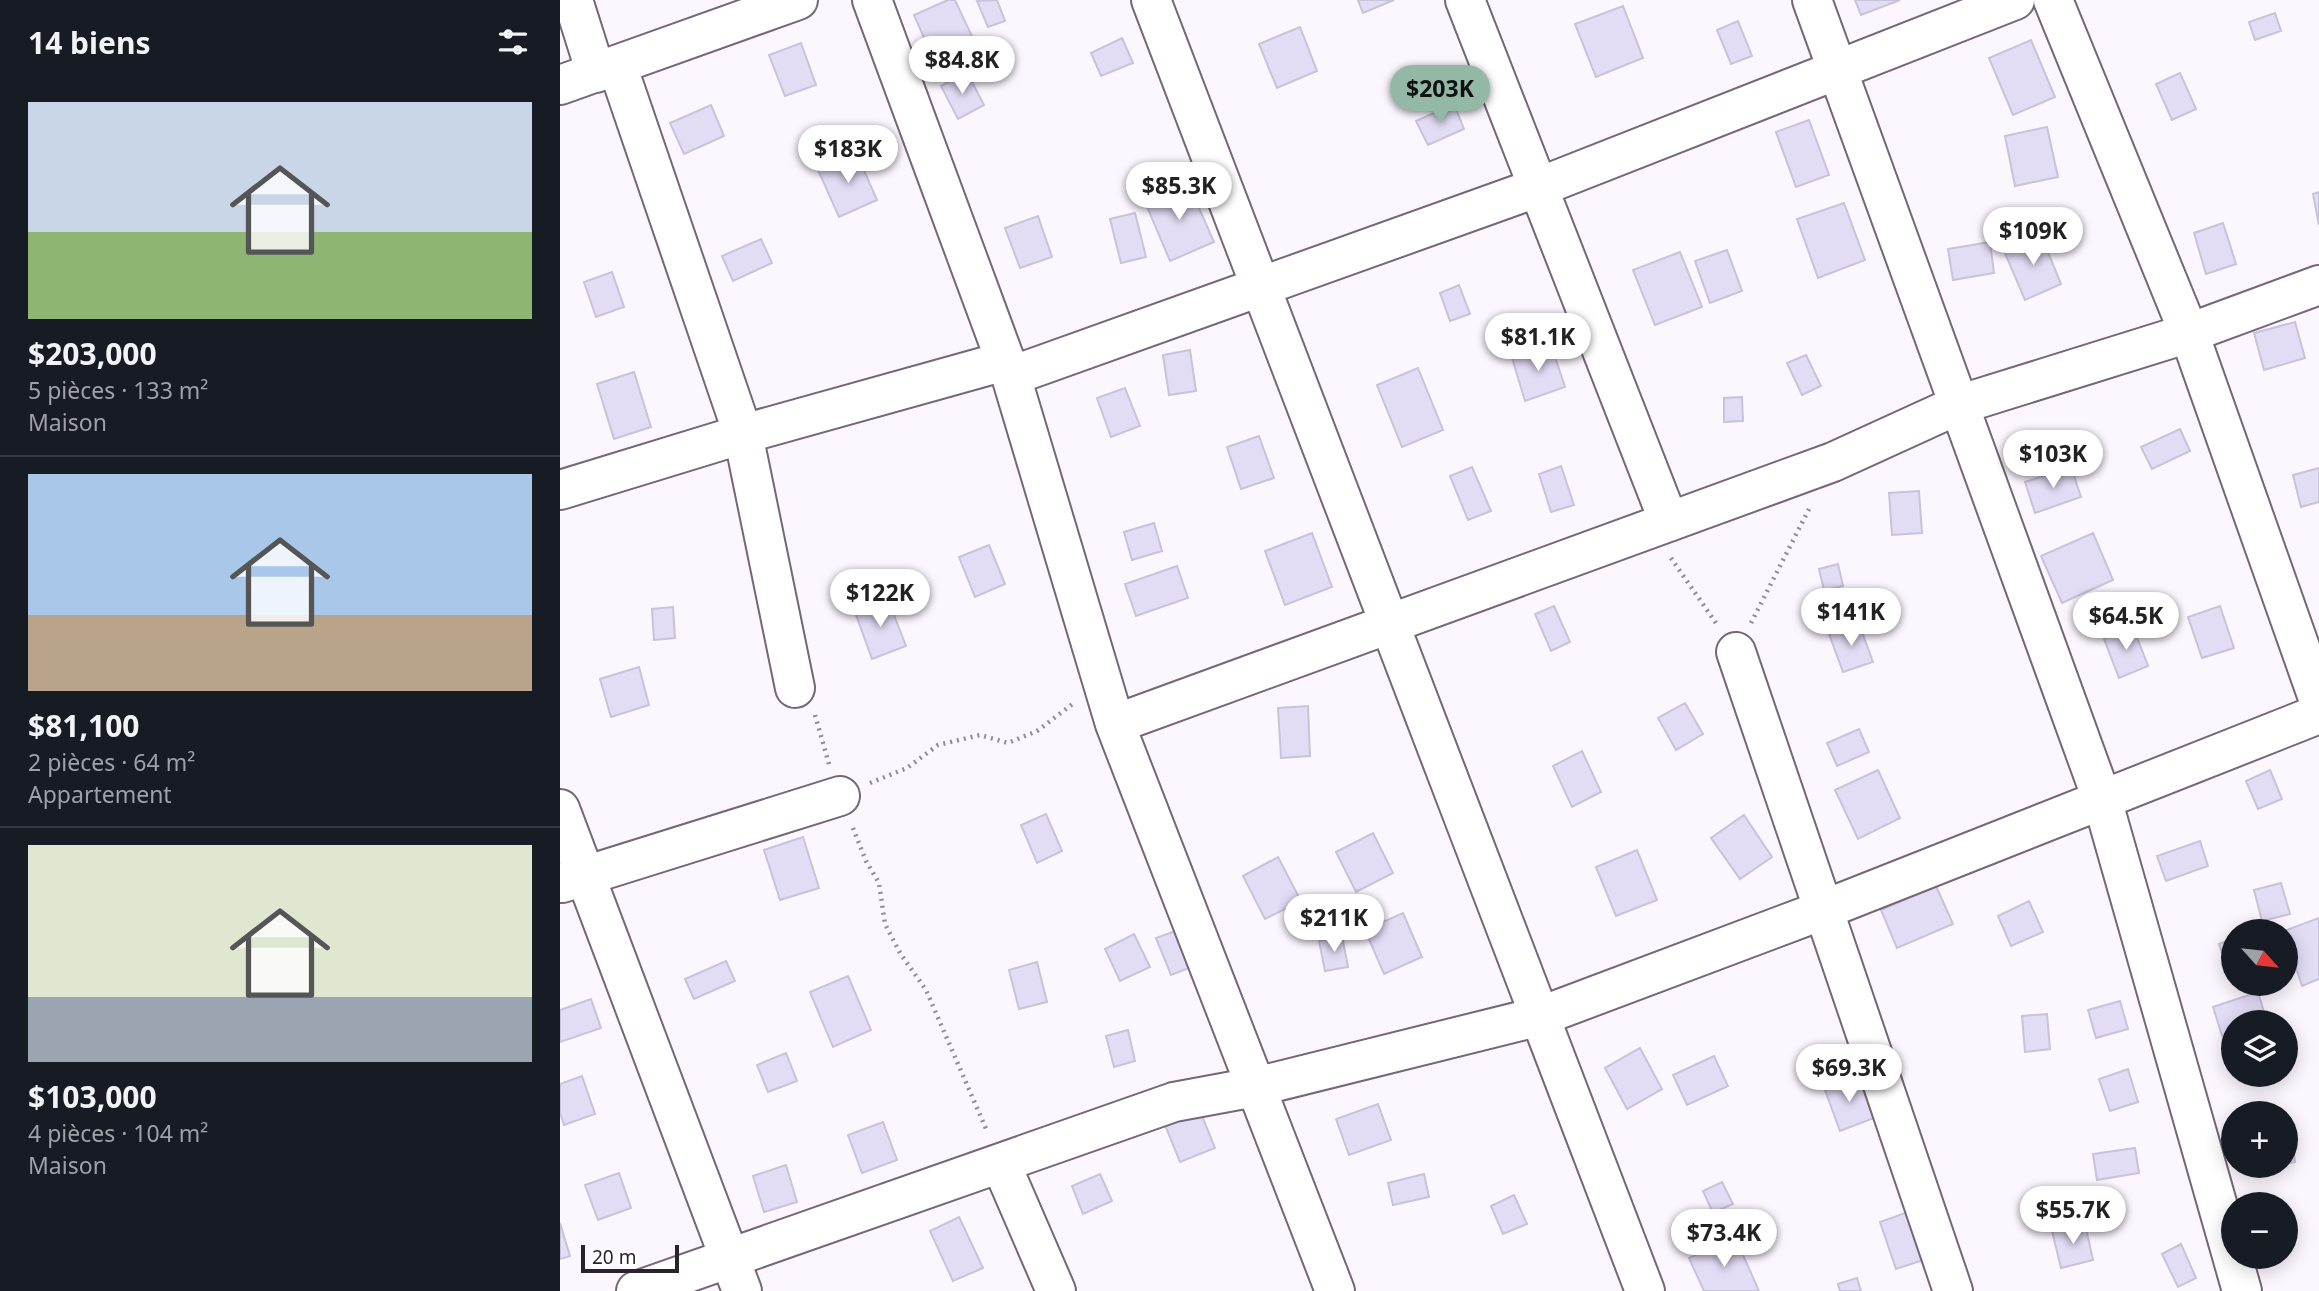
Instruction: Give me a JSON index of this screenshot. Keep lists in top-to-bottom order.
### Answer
{
  "scale_bar": "20 m",
  "north": "bottom right",
  "page": {
    "heading": "14 biens",
    "price": [
      "$84.8K",
      "$203K",
      "$183K",
      "$85.3K",
      "$109K",
      "$81.1K",
      "$103K",
      "$122K",
      "$141K",
      "$64.5K",
      "$211K",
      "$69.3K",
      "$55.7K",
      "$73.4K"
    ],
    "list": [
      {
        "name": "$203,000",
        "note": "5 pièces · 133 m² · Maison"
      },
      {
        "name": "$81,100",
        "note": "2 pièces · 64 m² · Appartement"
      },
      {
        "name": "$103,000",
        "note": "4 pièces · 104 m² · Maison"
      }
    ],
    "map_buttons": ["+", "−"],
    "scale": "20 m"
  }
}
